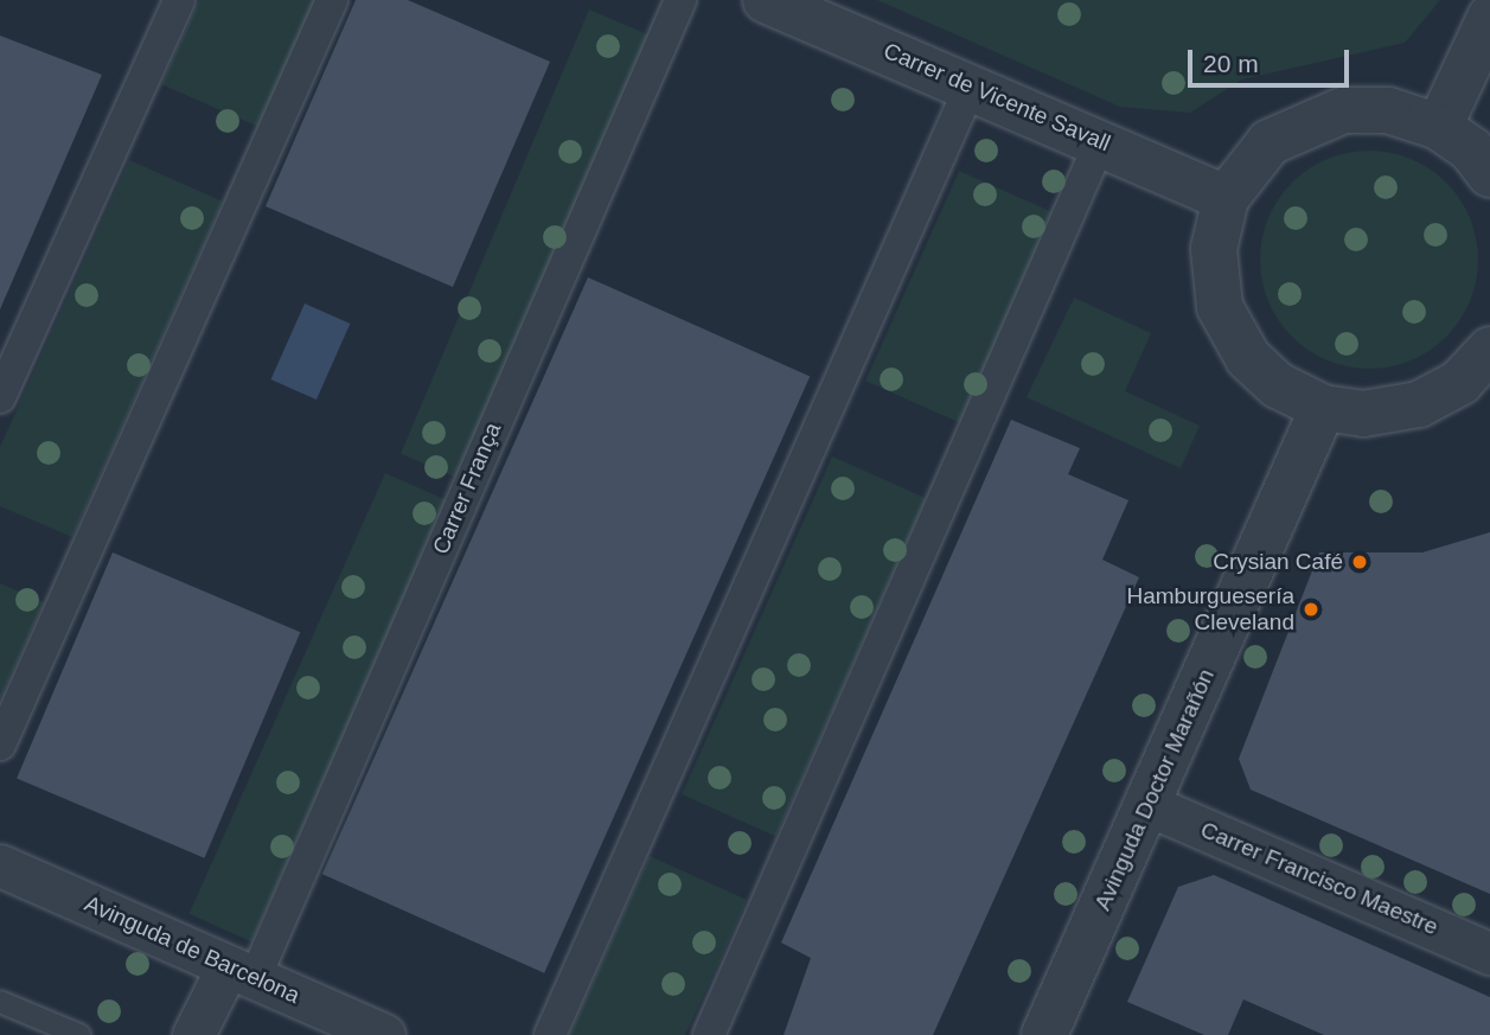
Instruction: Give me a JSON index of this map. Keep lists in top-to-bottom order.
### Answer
{
  "streets": {
    "street": [
      "Carrer de Vicente Savall",
      "Carrer França",
      "Avinguda Doctor Marañón",
      "Carrer Francisco Maestre",
      "Avinguda de Barcelona"
    ]
  },
  "crossings": [
    ["Carrer França", "Avinguda de Barcelona"],
    ["Avinguda Doctor Marañón", "Carrer Francisco Maestre"]
  ],
  "places": ["Crysian Café", "Hamburguesería Cleveland"],
  "scale_bar": "20 m"
}
